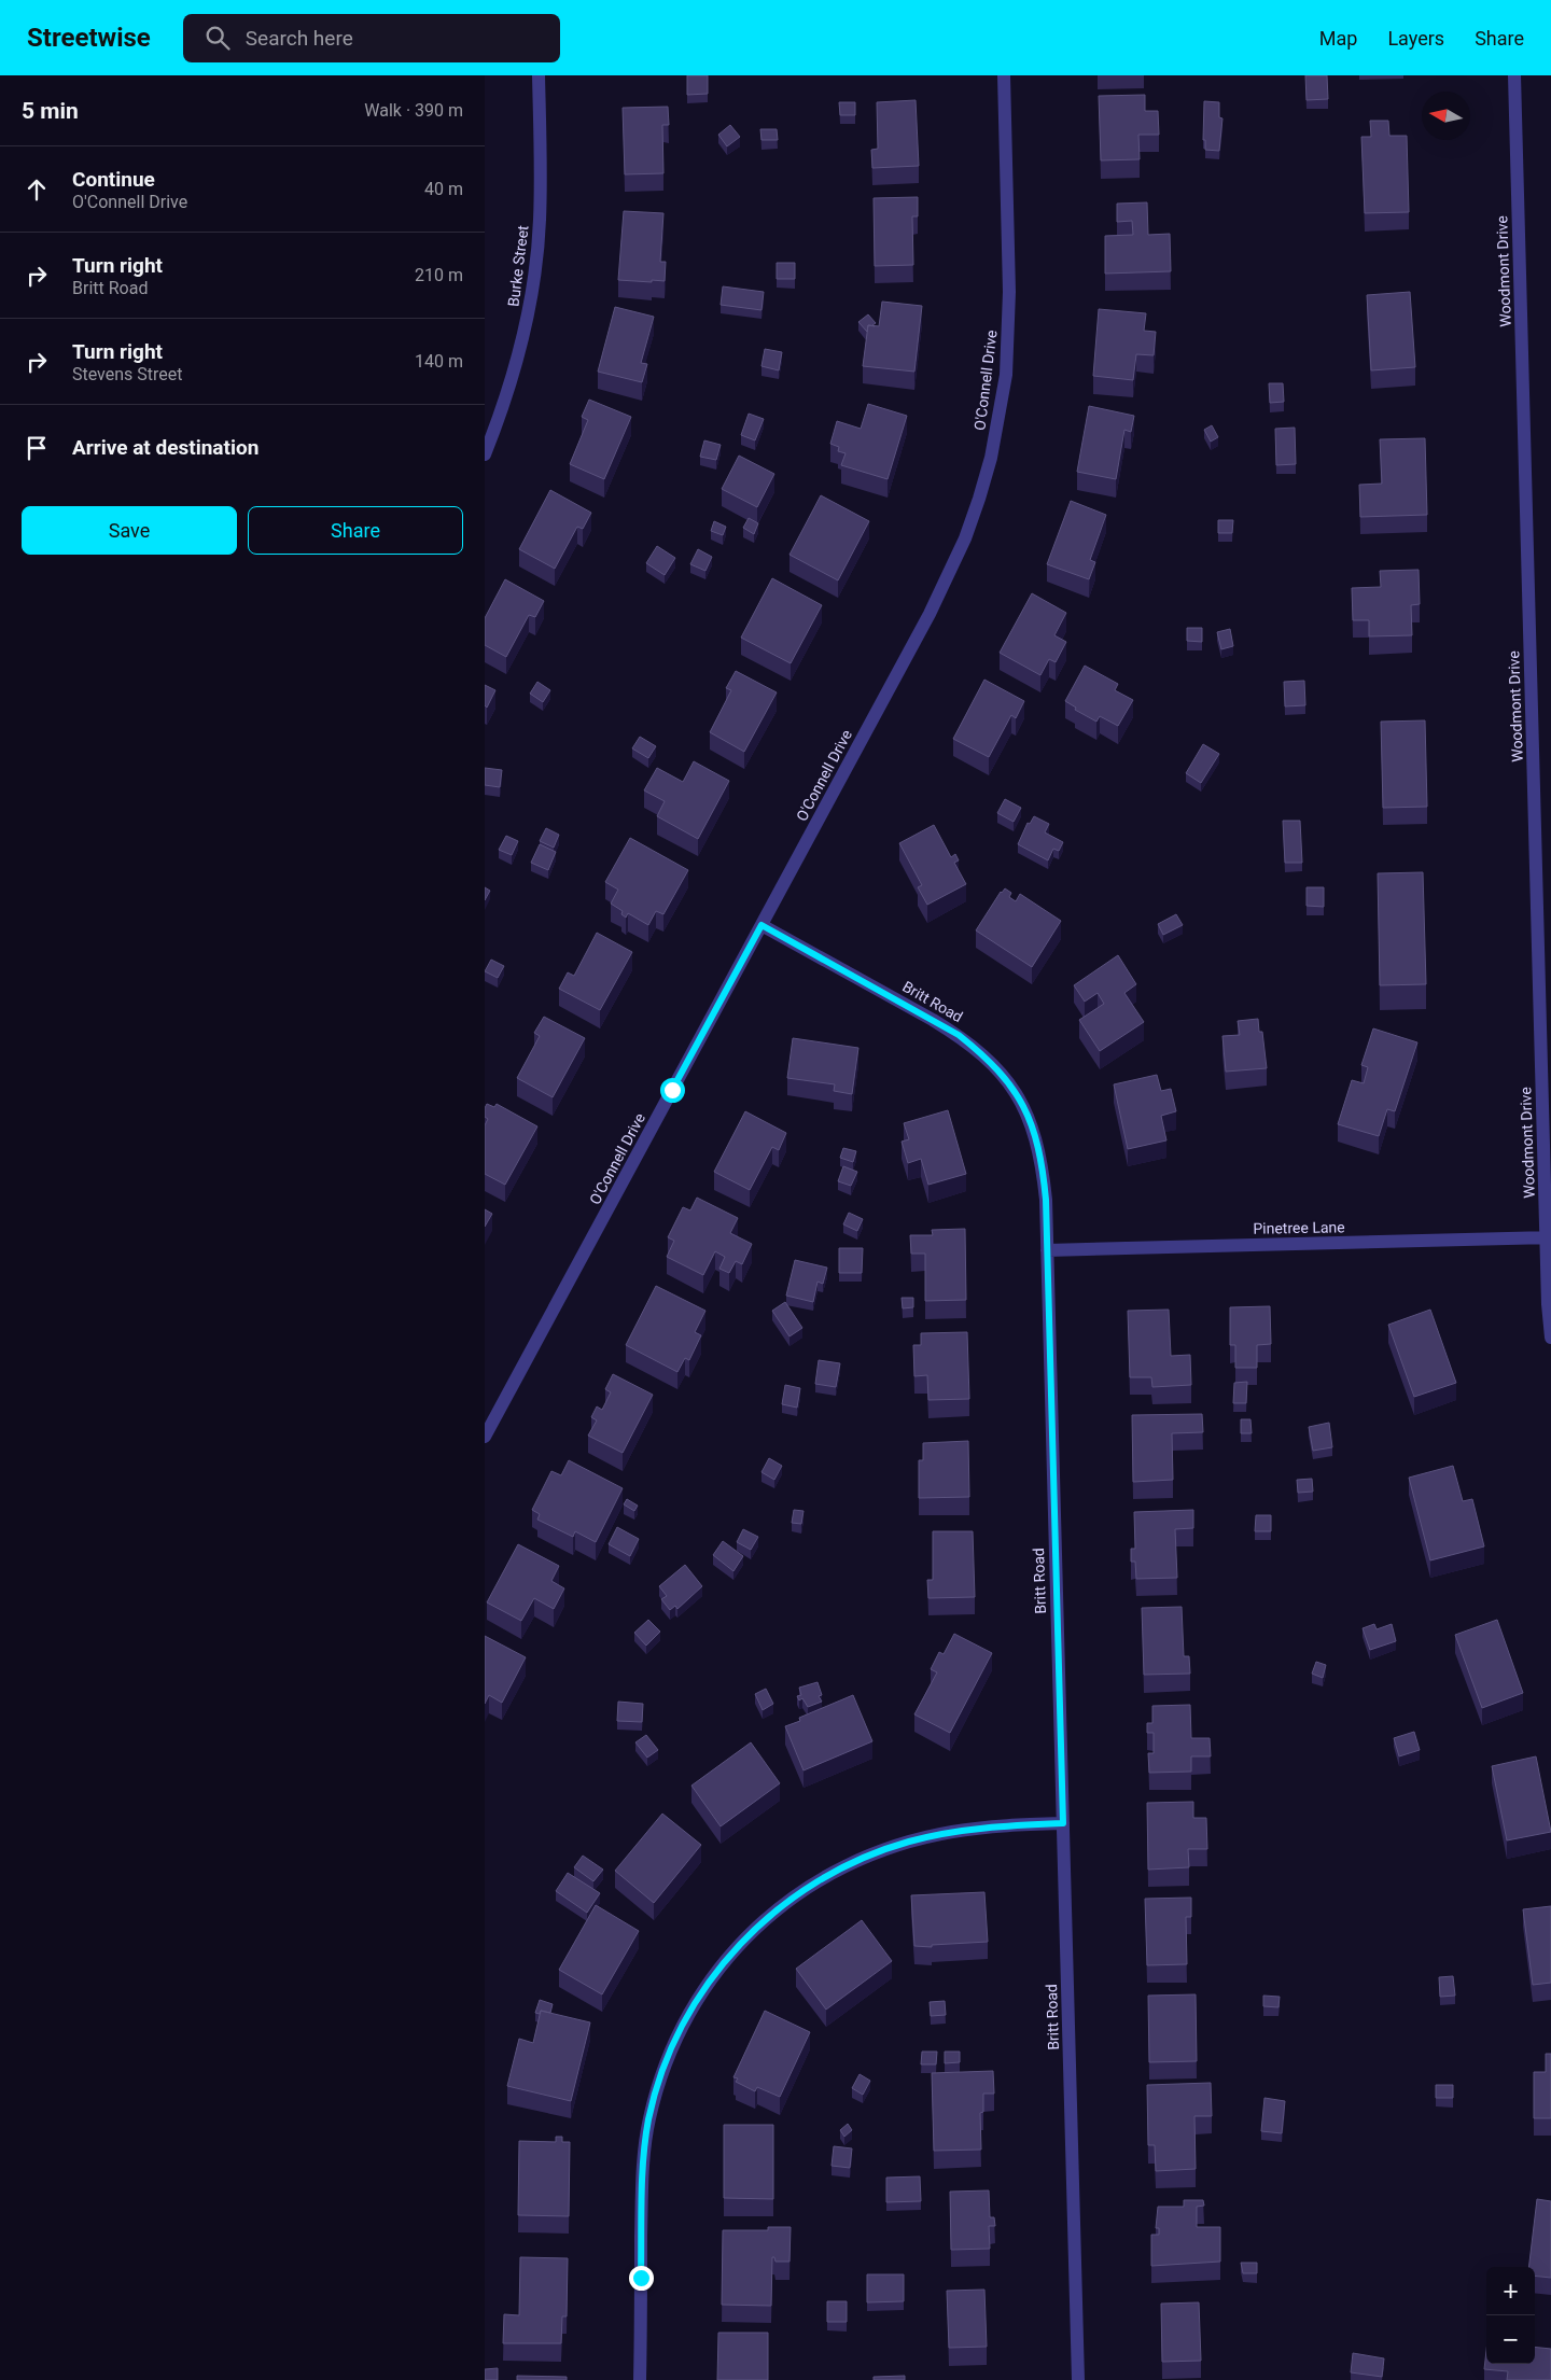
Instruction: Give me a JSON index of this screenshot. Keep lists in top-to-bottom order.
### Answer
{
  "streets": {
    "street": [
      "Burke Street",
      "Woodmont Drive",
      "O'Connell Drive",
      "Britt Road",
      "Pinetree Lane"
    ]
  },
  "crossings": [
    ["Woodmont Drive", "Pinetree Lane"],
    ["O'Connell Drive", "Britt Road"],
    ["Britt Road", "Pinetree Lane"]
  ],
  "north": "left",
  "page": {
    "header": "Streetwise",
    "search": "Search here",
    "nav": ["Map", "Layers", "Share"],
    "heading": ["5 min", "Walk · 390 m"],
    "list": [
      ["Continue", "O'Connell Drive", "40 m"],
      ["Turn right", "Britt Road", "210 m"],
      ["Turn right", "Stevens Street", "140 m"],
      "Arrive at destination"
    ],
    "buttons": ["Save", "Share"],
    "map_buttons": ["+", "−"]
  }
}
